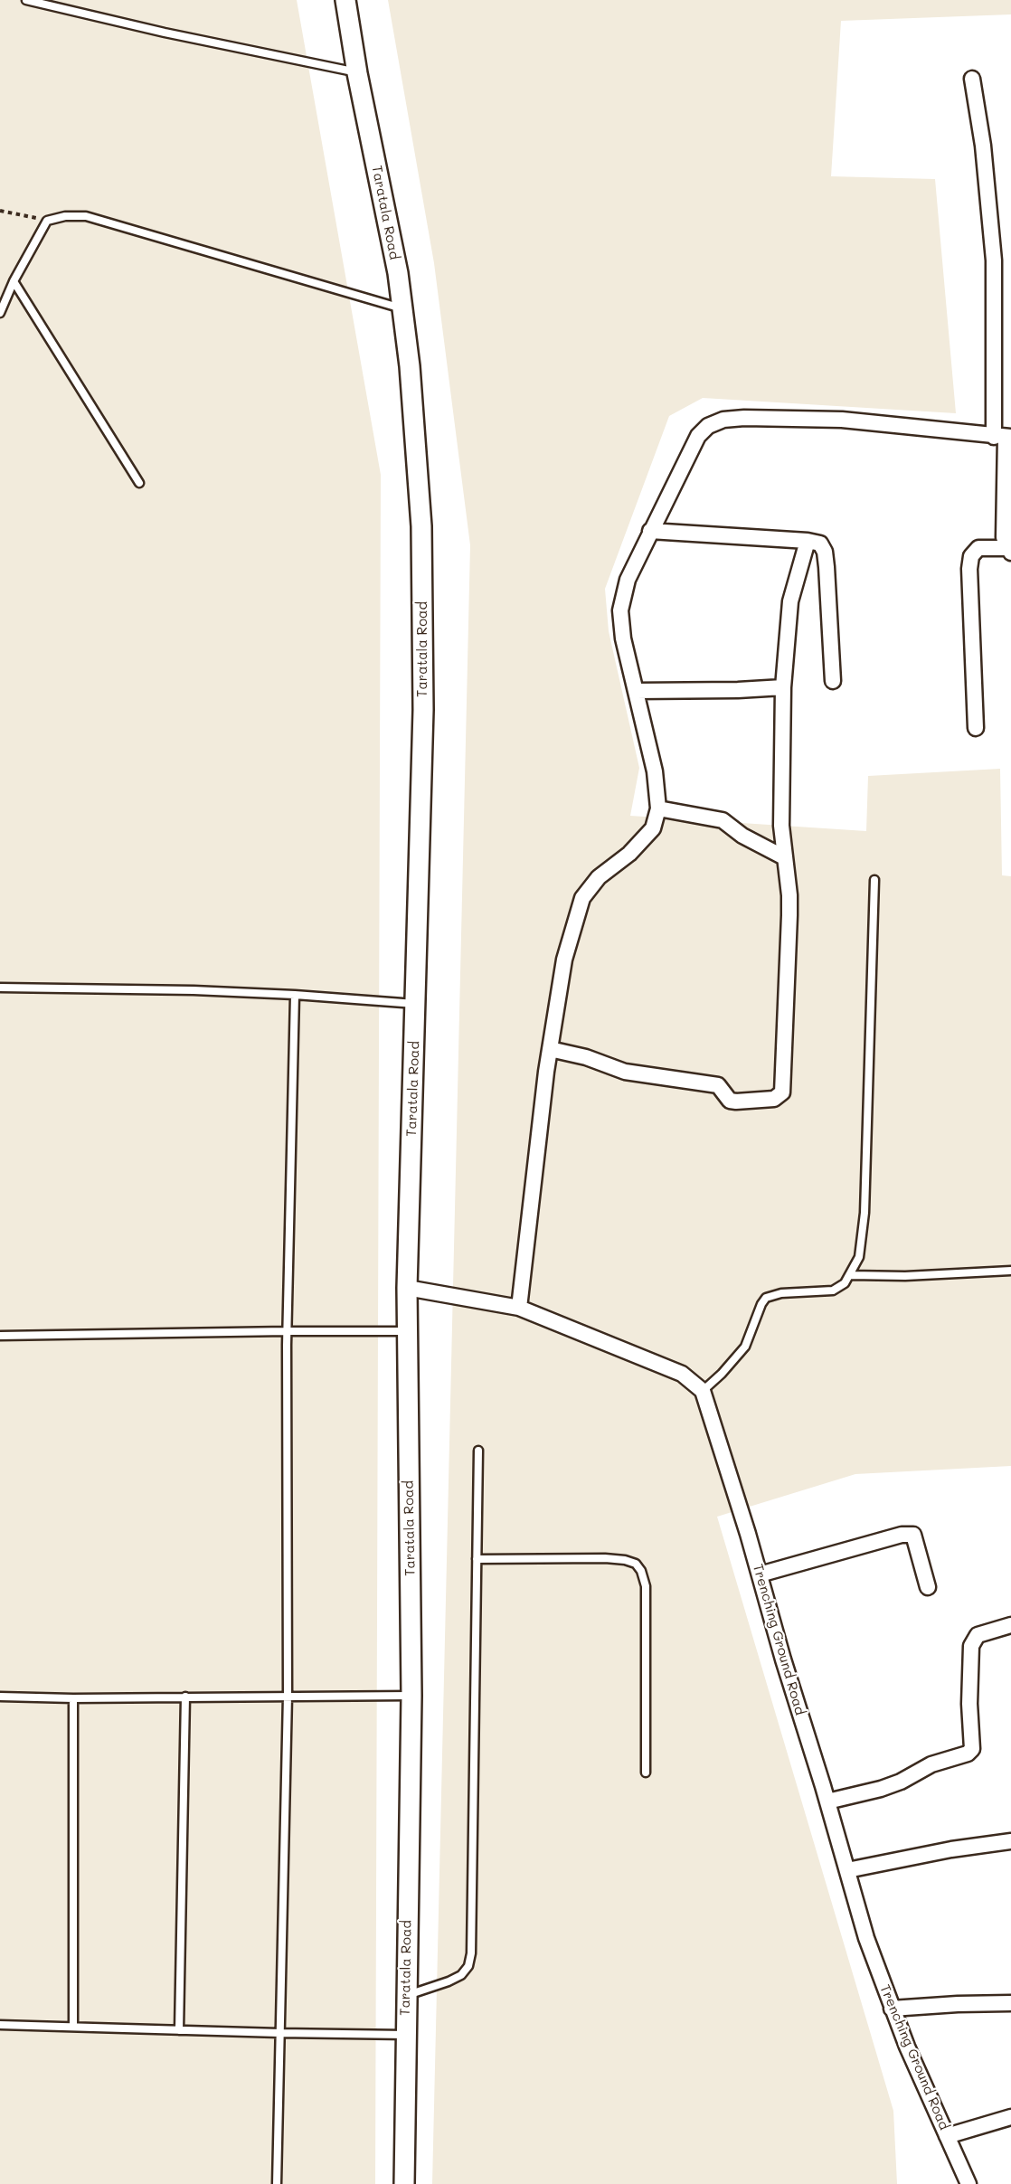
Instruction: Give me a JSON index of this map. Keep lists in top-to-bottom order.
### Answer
{
  "streets": {
    "street": ["Taratala Road", "Trenching Ground Road"]
  }
}
